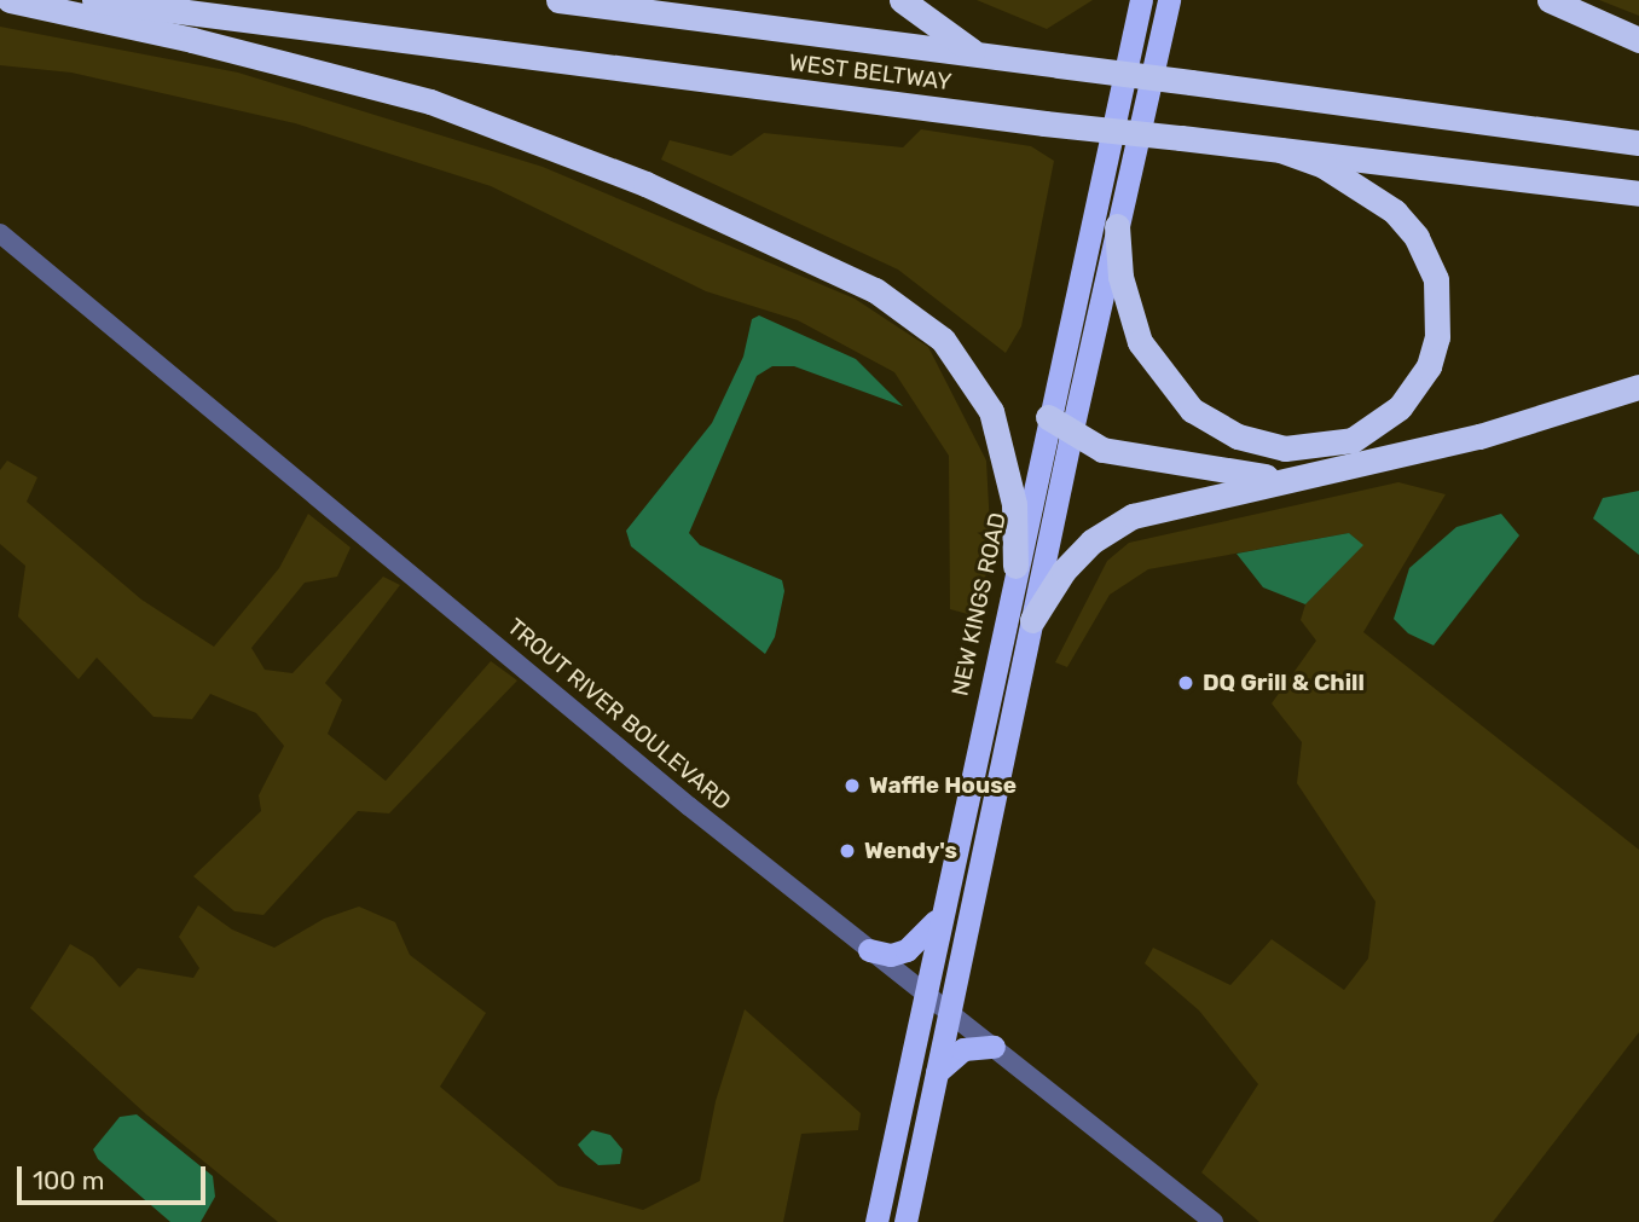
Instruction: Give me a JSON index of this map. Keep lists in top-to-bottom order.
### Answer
{
  "streets": {
    "highway": ["WEST BELTWAY", "NEW KINGS ROAD"],
    "street": ["TROUT RIVER BOULEVARD"]
  },
  "crossings": [
    ["NEW KINGS ROAD", "TROUT RIVER BOULEVARD"]
  ],
  "places": ["DQ Grill & Chill", "Waffle House", "Wendy's"],
  "scale_bar": "100 m"
}
